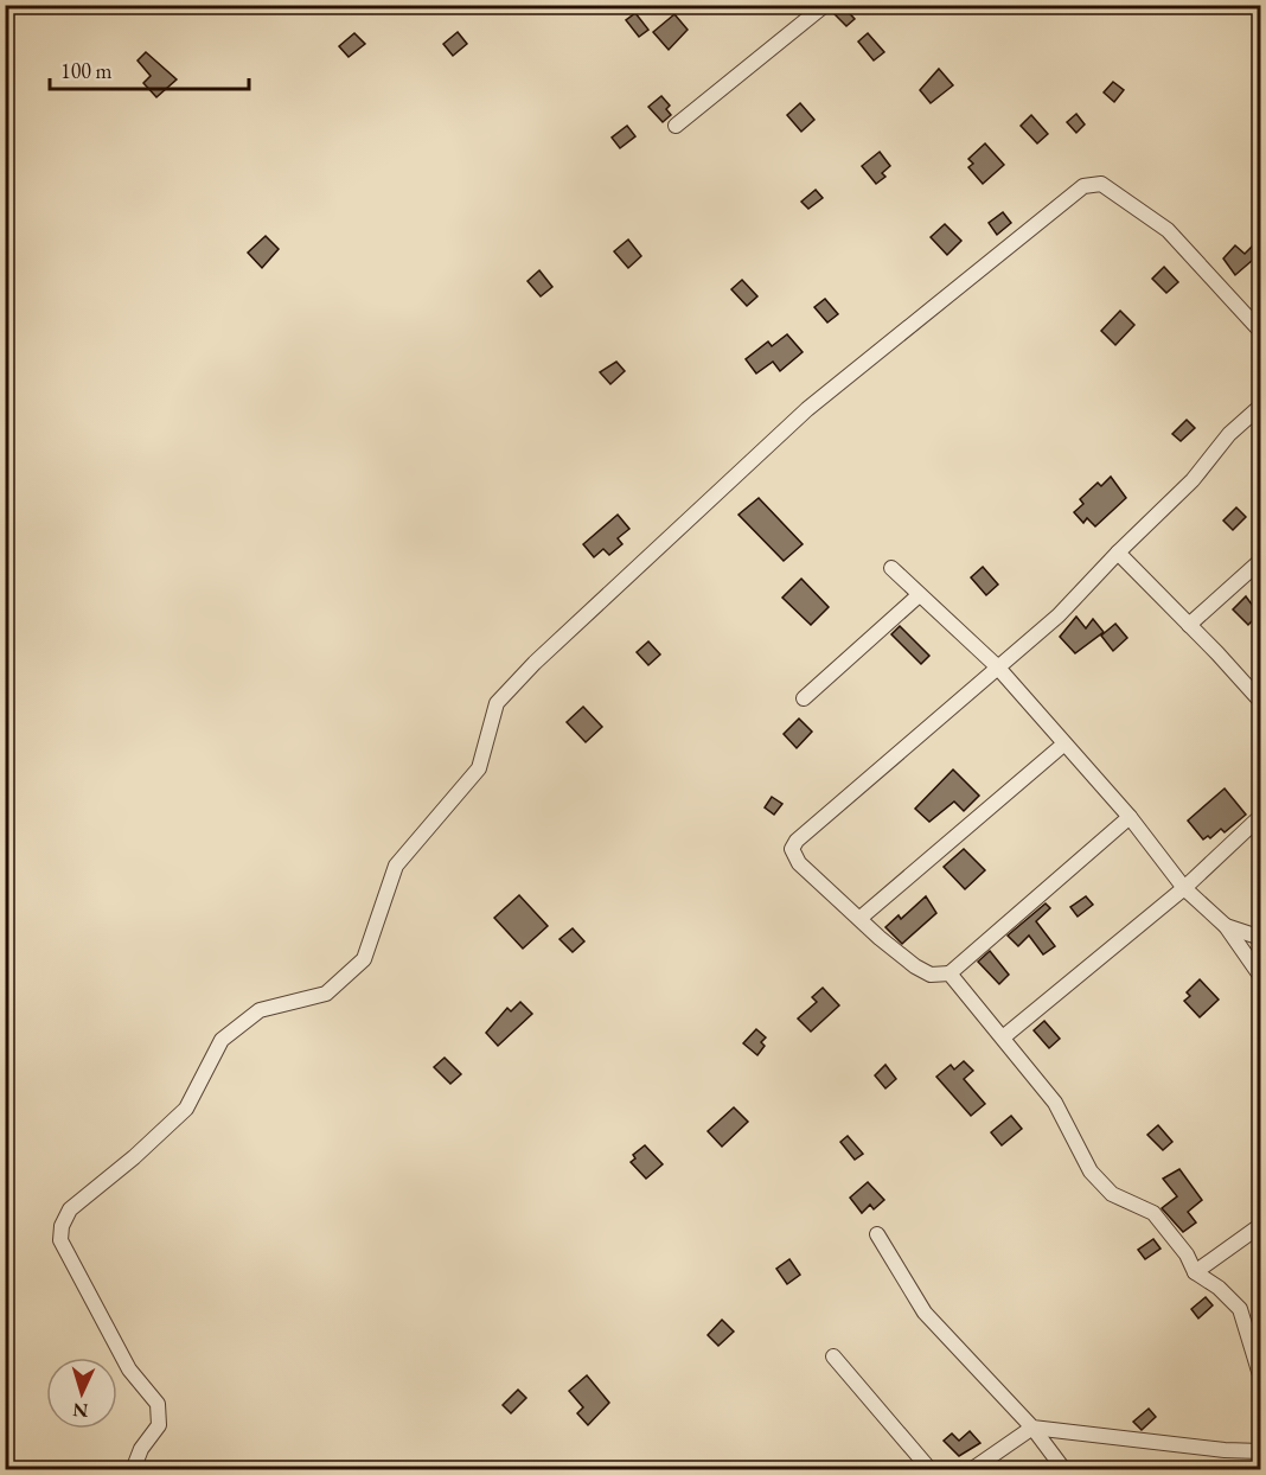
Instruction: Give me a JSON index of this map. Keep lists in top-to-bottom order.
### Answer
{
  "scale_bar": "100 m",
  "north": "bottom"
}
